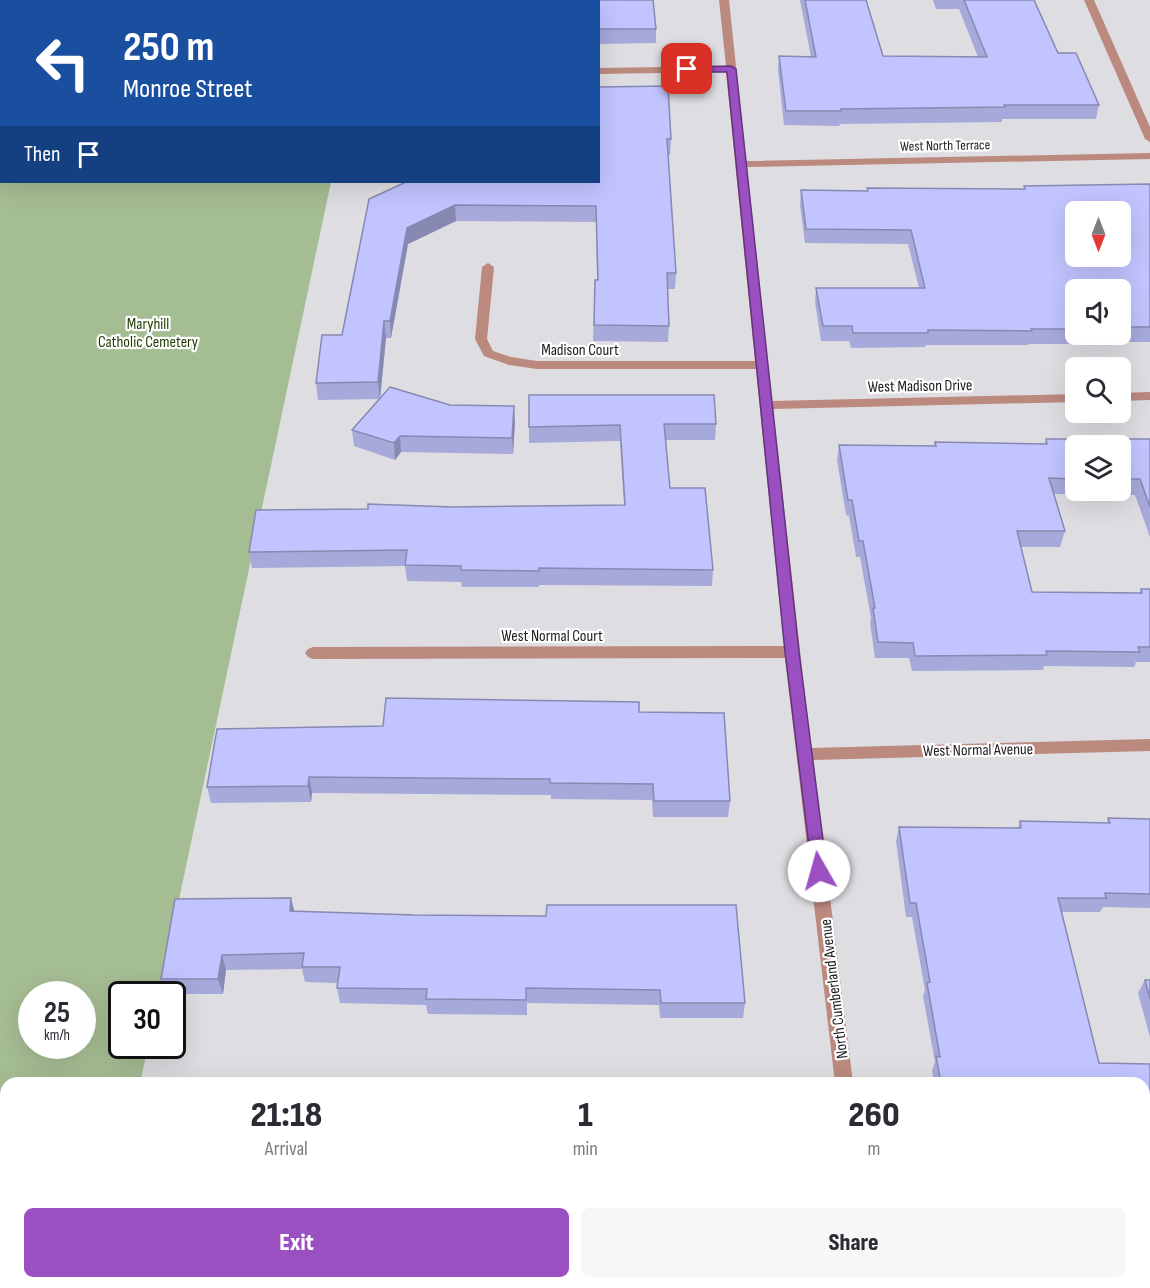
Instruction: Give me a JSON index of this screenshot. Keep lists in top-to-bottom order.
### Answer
{
  "streets": {
    "street": [
      "West North Terrace",
      "Madison Court",
      "West Madison Drive",
      "West Normal Court",
      "West Normal Avenue",
      "North Cumberland Avenue"
    ]
  },
  "crossings": [
    ["West North Terrace", "North Cumberland Avenue"],
    ["Madison Court", "North Cumberland Avenue"],
    ["West Madison Drive", "North Cumberland Avenue"],
    ["West Normal Court", "North Cumberland Avenue"],
    ["West Normal Avenue", "North Cumberland Avenue"]
  ],
  "parks": ["Maryhill Catholic Cemetery"],
  "north": "bottom",
  "page": {
    "turn": ["250 m", "Monroe Street"],
    "then": "Then",
    "speed": "25 km/h",
    "limit": "30",
    "eta": [
      "21:18",
      "Arrival",
      "1",
      "min",
      "260",
      "m"
    ],
    "buttons": ["Exit", "Share"]
  }
}
